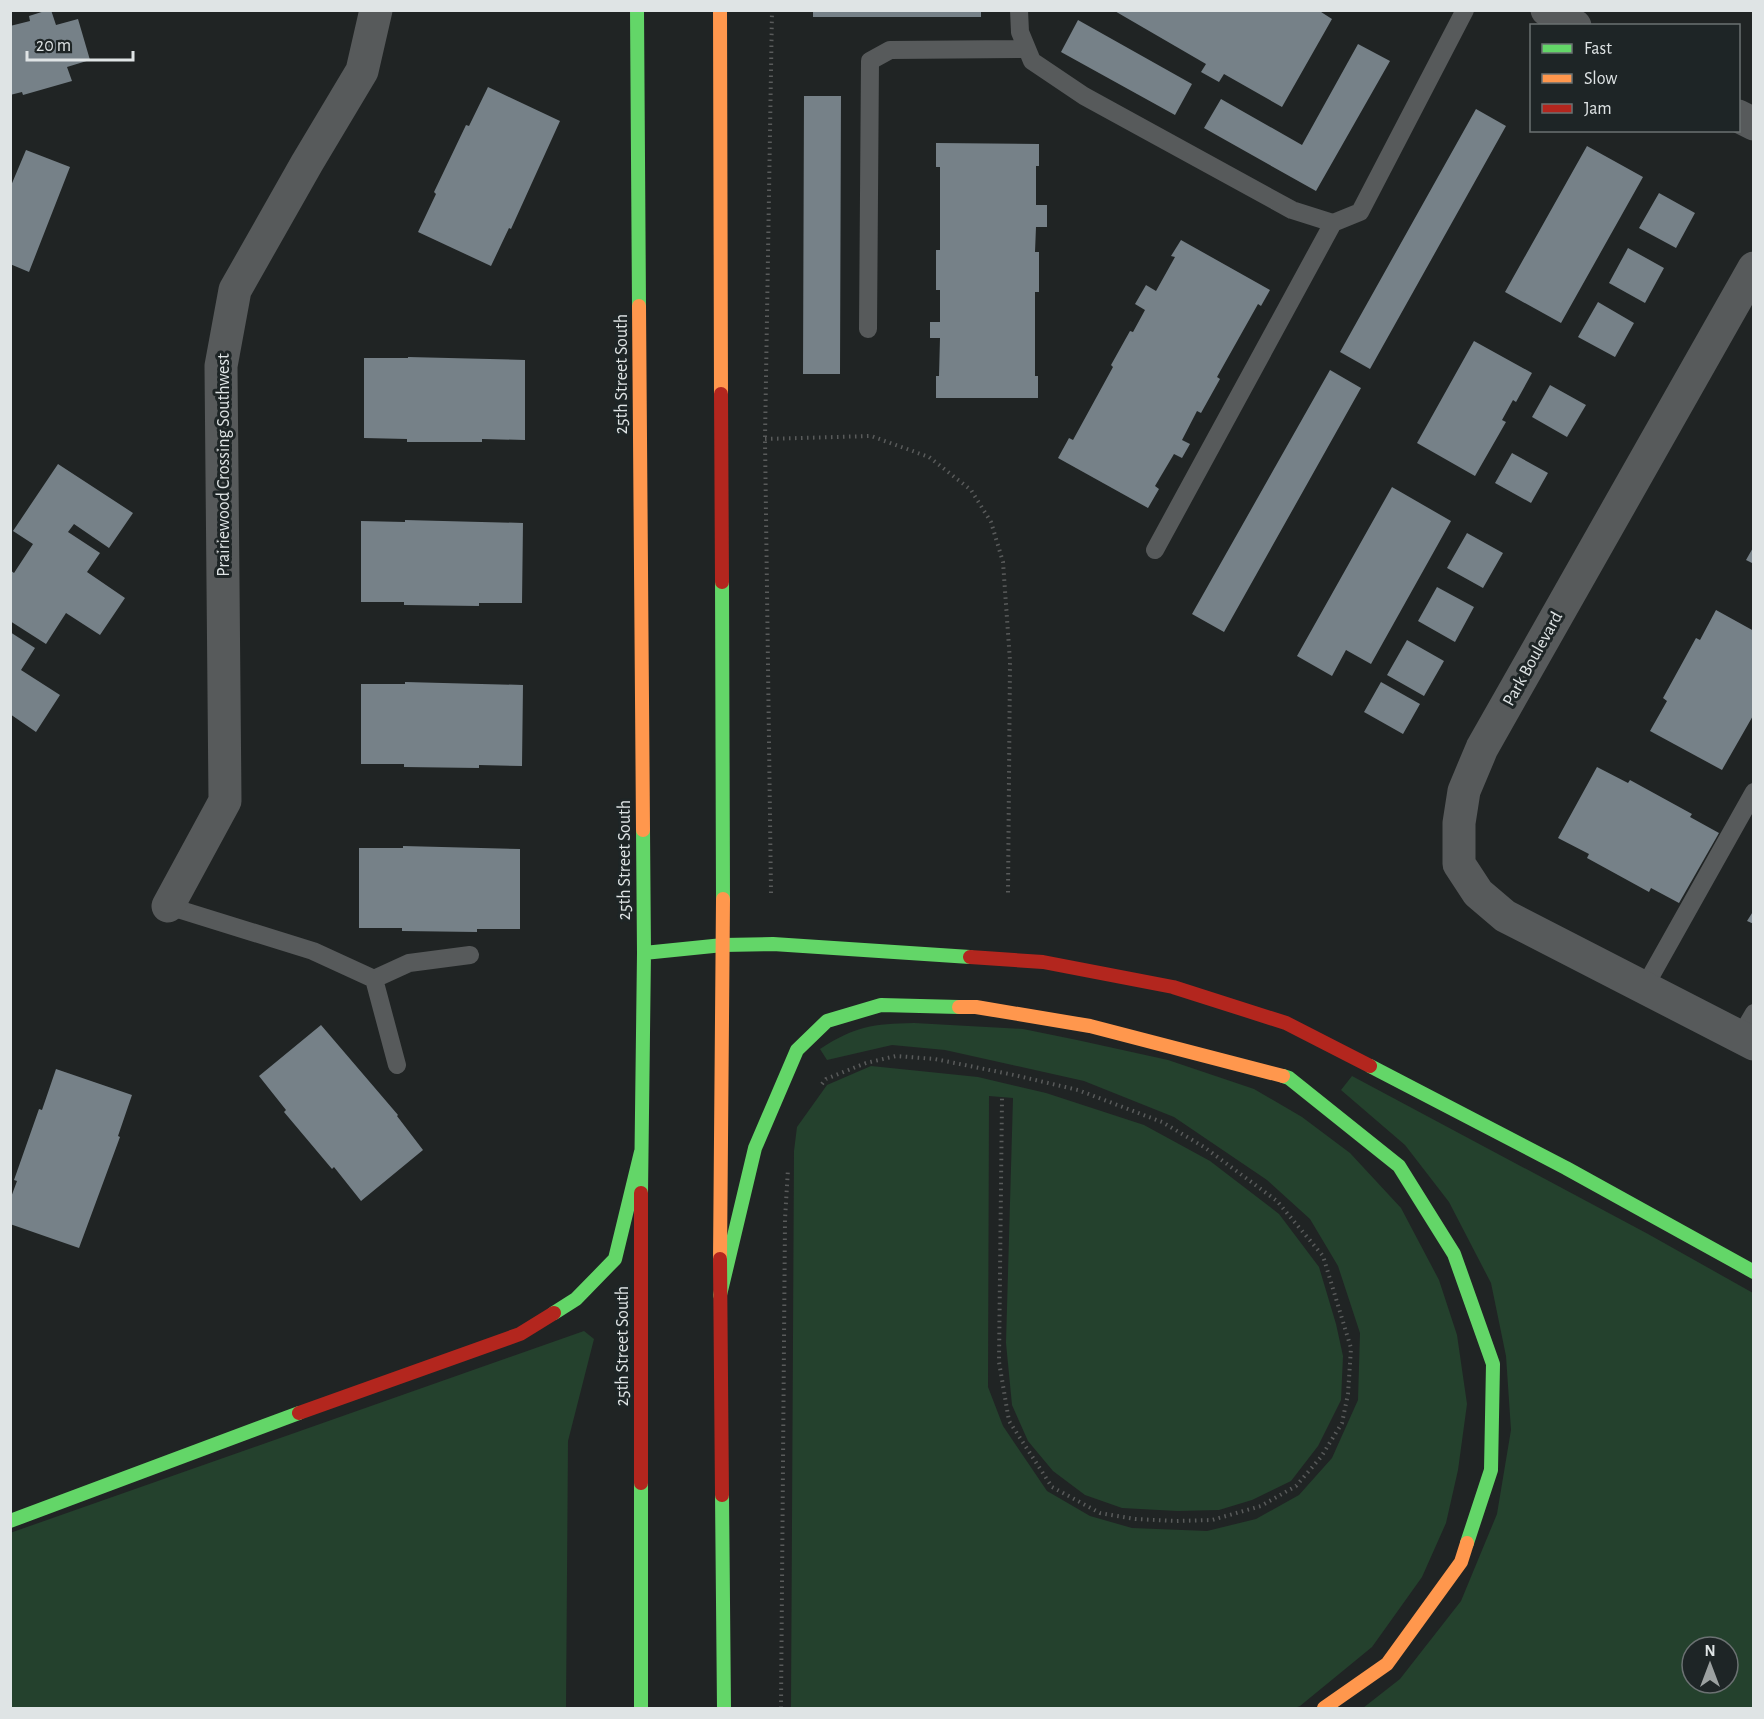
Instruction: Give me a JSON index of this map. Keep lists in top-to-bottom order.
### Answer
{
  "streets": {
    "main road": ["25th Street South"],
    "street": ["Prairiewood Crossing Southwest", "Park Boulevard"]
  },
  "legend": ["Fast", "Slow", "Jam"],
  "scale_bar": "20 m",
  "north": "top"
}
